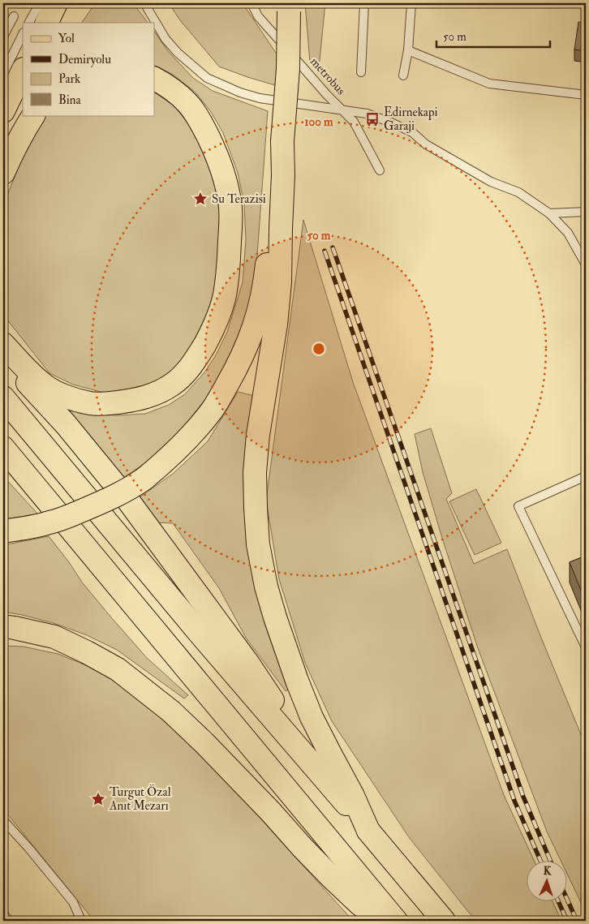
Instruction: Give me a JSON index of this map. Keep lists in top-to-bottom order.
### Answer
{
  "streets": {
    "lane": ["metrobus"]
  },
  "places": {
    "bus stop": ["Edirnekapi Garaji"],
    "place": ["Su Terazisi", "Turgut Özal Anıt Mezarı"]
  },
  "legend": [
    "Yol",
    "Demiryolu",
    "Park",
    "Bina"
  ],
  "scale_bar": "50 m",
  "north": "top",
  "rings": ["100 m", "50 m"]
}
